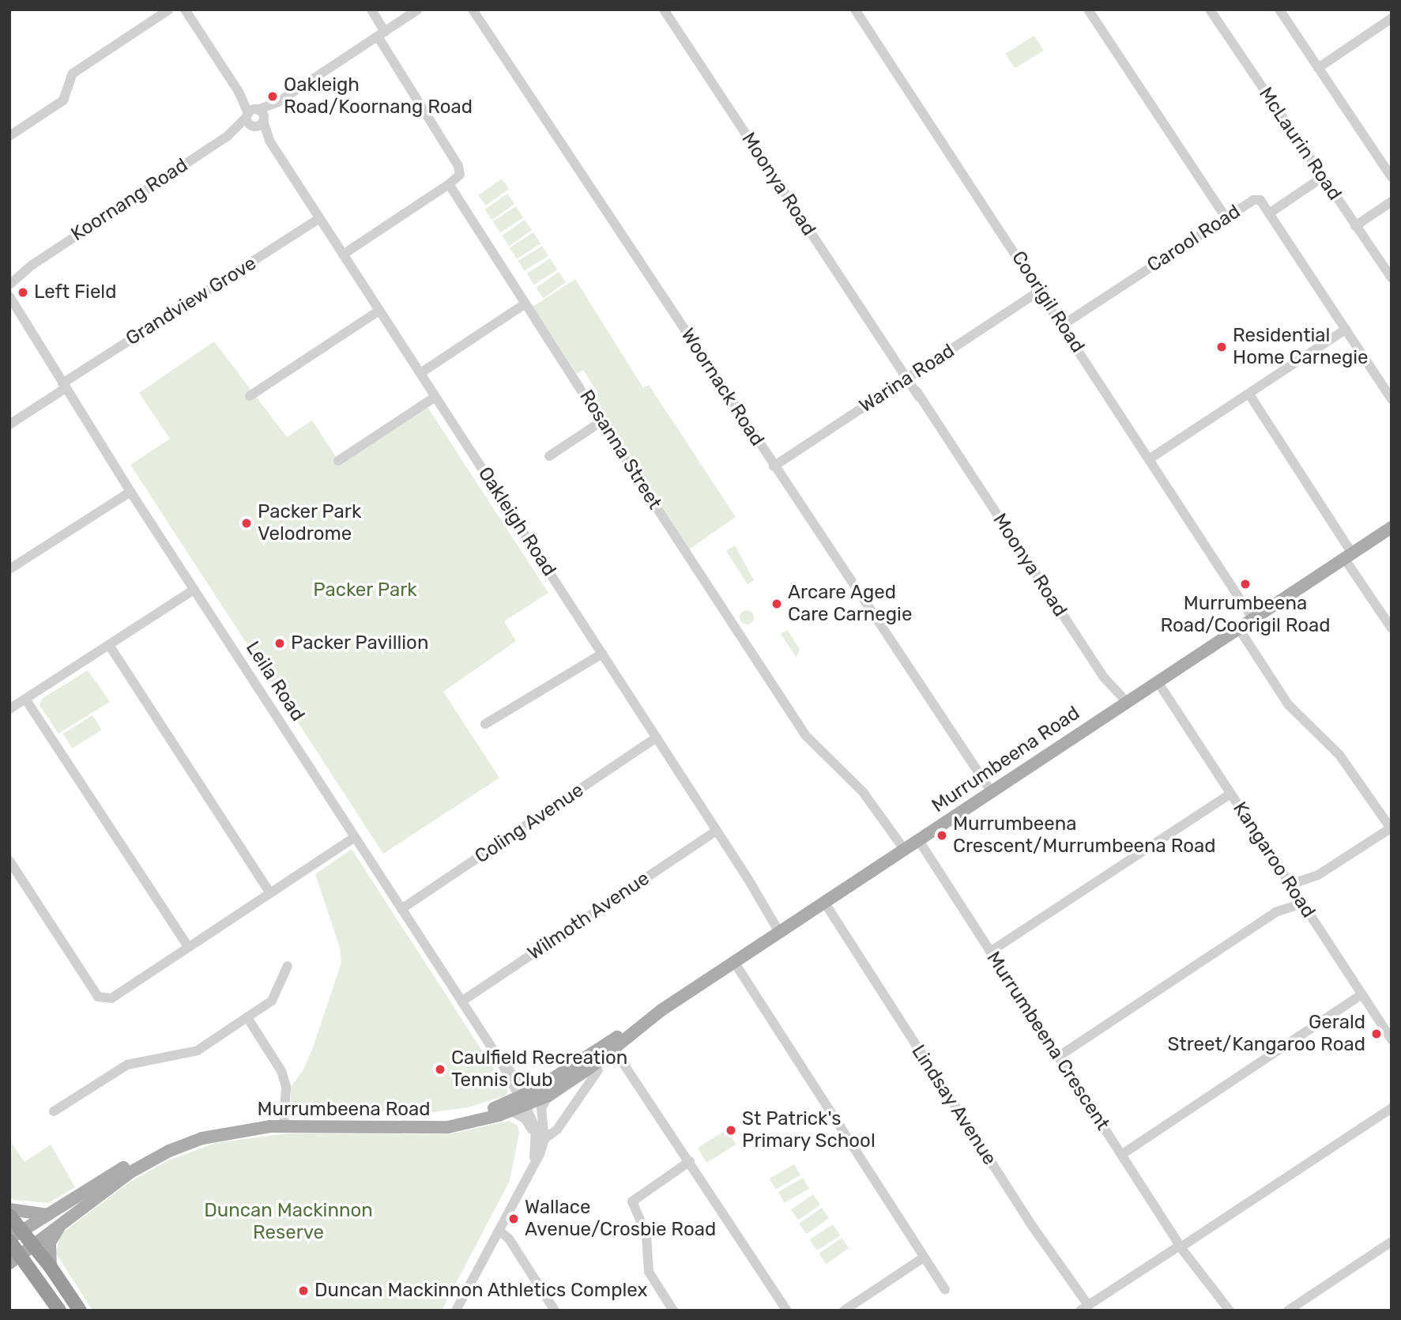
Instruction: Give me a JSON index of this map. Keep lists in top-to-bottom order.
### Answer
{
  "streets": {
    "main road": ["Murrumbeena Road"],
    "street": [
      "McLaurin Road",
      "Moonya Road",
      "Koornang Road",
      "Carool Road",
      "Grandview Grove",
      "Coorigil Road",
      "Warina Road",
      "Woornack Road",
      "Rosanna Street",
      "Oakleigh Road",
      "Leila Road",
      "Coling Avenue",
      "Kangaroo Road",
      "Wilmoth Avenue",
      "Murrumbeena Crescent",
      "Lindsay Avenue"
    ]
  },
  "crossings": [
    ["McLaurin Road", "Carool Road"],
    ["Moonya Road", "Warina Road"],
    ["Moonya Road", "Murrumbeena Road"],
    ["Koornang Road", "Oakleigh Road"],
    ["Carool Road", "Coorigil Road"],
    ["Grandview Grove", "Oakleigh Road"],
    ["Grandview Grove", "Leila Road"],
    ["Coorigil Road", "Warina Road"],
    ["Coorigil Road", "Murrumbeena Road"],
    ["Warina Road", "Woornack Road"],
    ["Woornack Road", "Murrumbeena Road"],
    ["Rosanna Street", "Murrumbeena Road"],
    ["Oakleigh Road", "Murrumbeena Road"],
    ["Oakleigh Road", "Coling Avenue"],
    ["Oakleigh Road", "Wilmoth Avenue"],
    ["Leila Road", "Murrumbeena Road"],
    ["Leila Road", "Coling Avenue"],
    ["Leila Road", "Wilmoth Avenue"],
    ["Murrumbeena Road", "Kangaroo Road"],
    ["Murrumbeena Road", "Murrumbeena Crescent"],
    ["Murrumbeena Road", "Lindsay Avenue"]
  ],
  "parks": ["Packer Park", "Duncan Mackinnon Reserve"],
  "places": [
    "Oakleigh Road/Koornang Road",
    "Left Field",
    "Residential Home Carnegie",
    "Packer Park Velodrome",
    "Murrumbeena Road/Coorigil Road",
    "Arcare Aged Care Carnegie",
    "Packer Pavillion",
    "Murrumbeena Crescent/Murrumbeena Road",
    "Gerald Street/Kangaroo Road",
    "Caulfield Recreation Tennis Club",
    "St Patrick's Primary School",
    "Wallace Avenue/Crosbie Road",
    "Duncan Mackinnon Athletics Complex"
  ]
}
